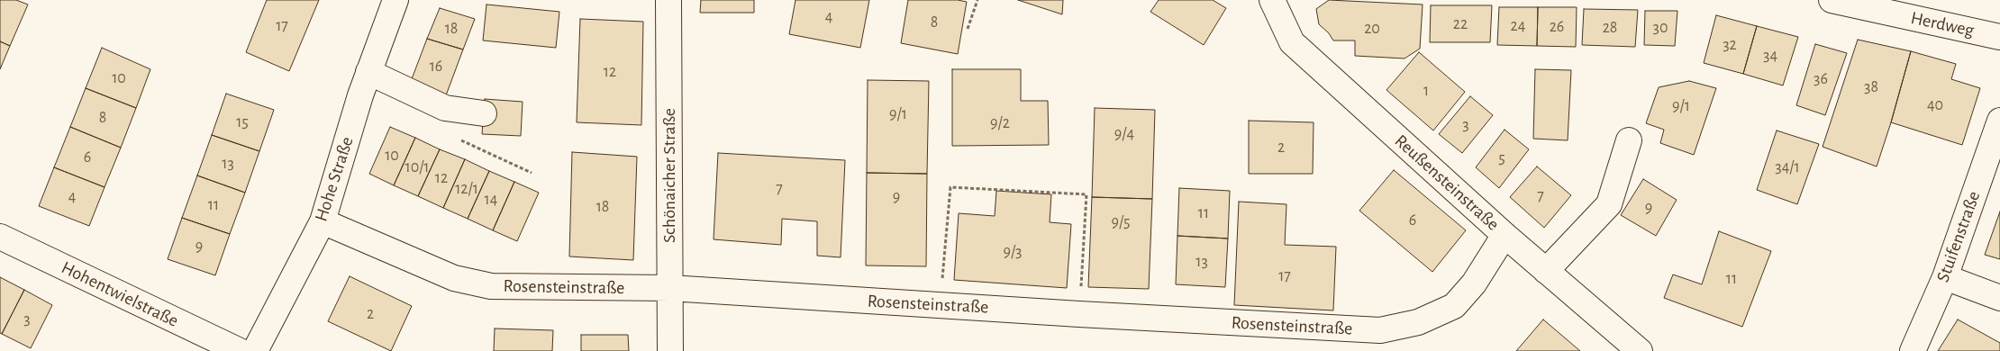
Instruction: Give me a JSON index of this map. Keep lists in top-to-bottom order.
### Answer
{
  "streets": {
    "street": [
      "Herdweg",
      "Schönaicher Straße",
      "Hohe Straße",
      "Reußensteinstraße",
      "Stuifenstraße",
      "Rosensteinstraße",
      "Hohentwielstraße"
    ]
  },
  "crossings": [
    ["Schönaicher Straße", "Rosensteinstraße"],
    ["Hohe Straße", "Rosensteinstraße"],
    ["Reußensteinstraße", "Rosensteinstraße"]
  ],
  "house_numbers": [
    "4",
    "8",
    "22",
    "17",
    "24",
    "26",
    "28",
    "30",
    "18",
    "20",
    "32",
    "34",
    "16",
    "12",
    "10",
    "36",
    "38",
    "1",
    "40",
    "9/1",
    "9/1",
    "8",
    "15",
    "9/2",
    "3",
    "9/4",
    "2",
    "10",
    "6",
    "5",
    "13",
    "10/1",
    "34/1",
    "12",
    "12/1",
    "7",
    "7",
    "4",
    "9",
    "14",
    "11",
    "18",
    "9",
    "11",
    "6",
    "9/5",
    "9",
    "9/3",
    "13",
    "17",
    "11",
    "2",
    "3"
  ]
}
